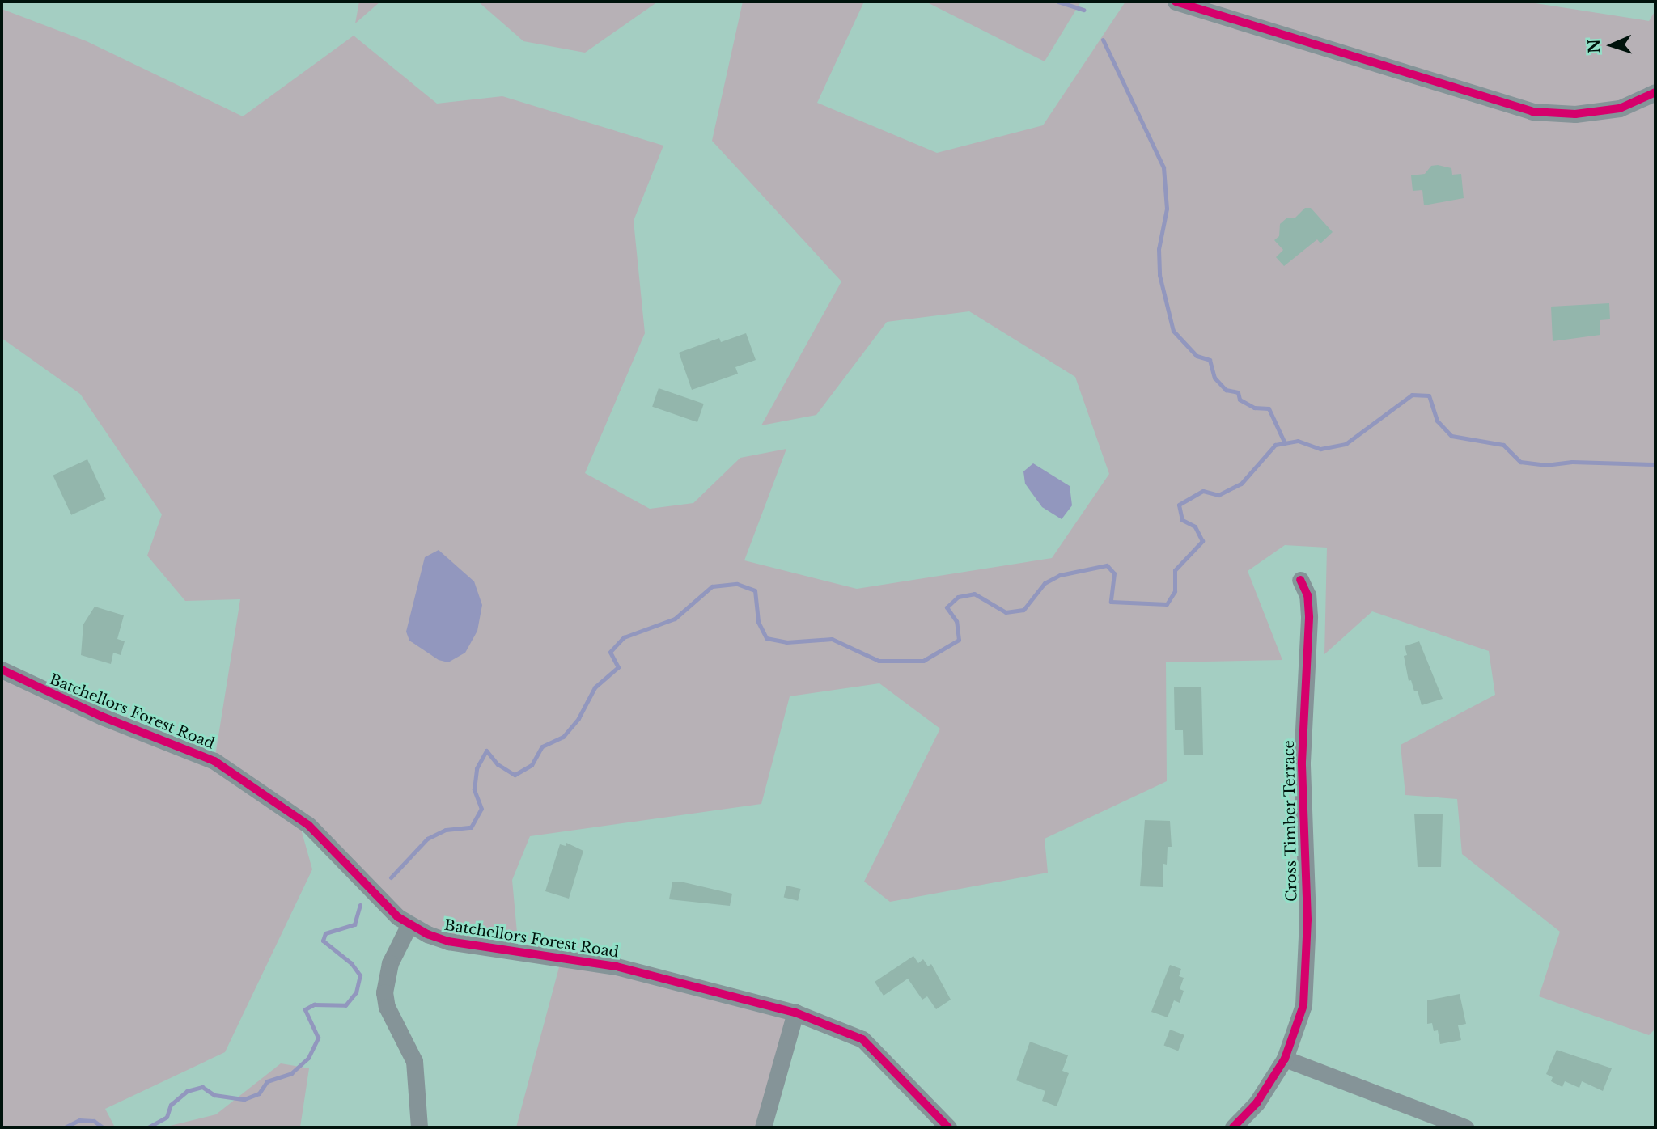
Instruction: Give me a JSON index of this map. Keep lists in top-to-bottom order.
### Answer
{
  "streets": {
    "street": ["Batchellors Forest Road", "Cross Timber Terrace"]
  },
  "north": "left"
}
